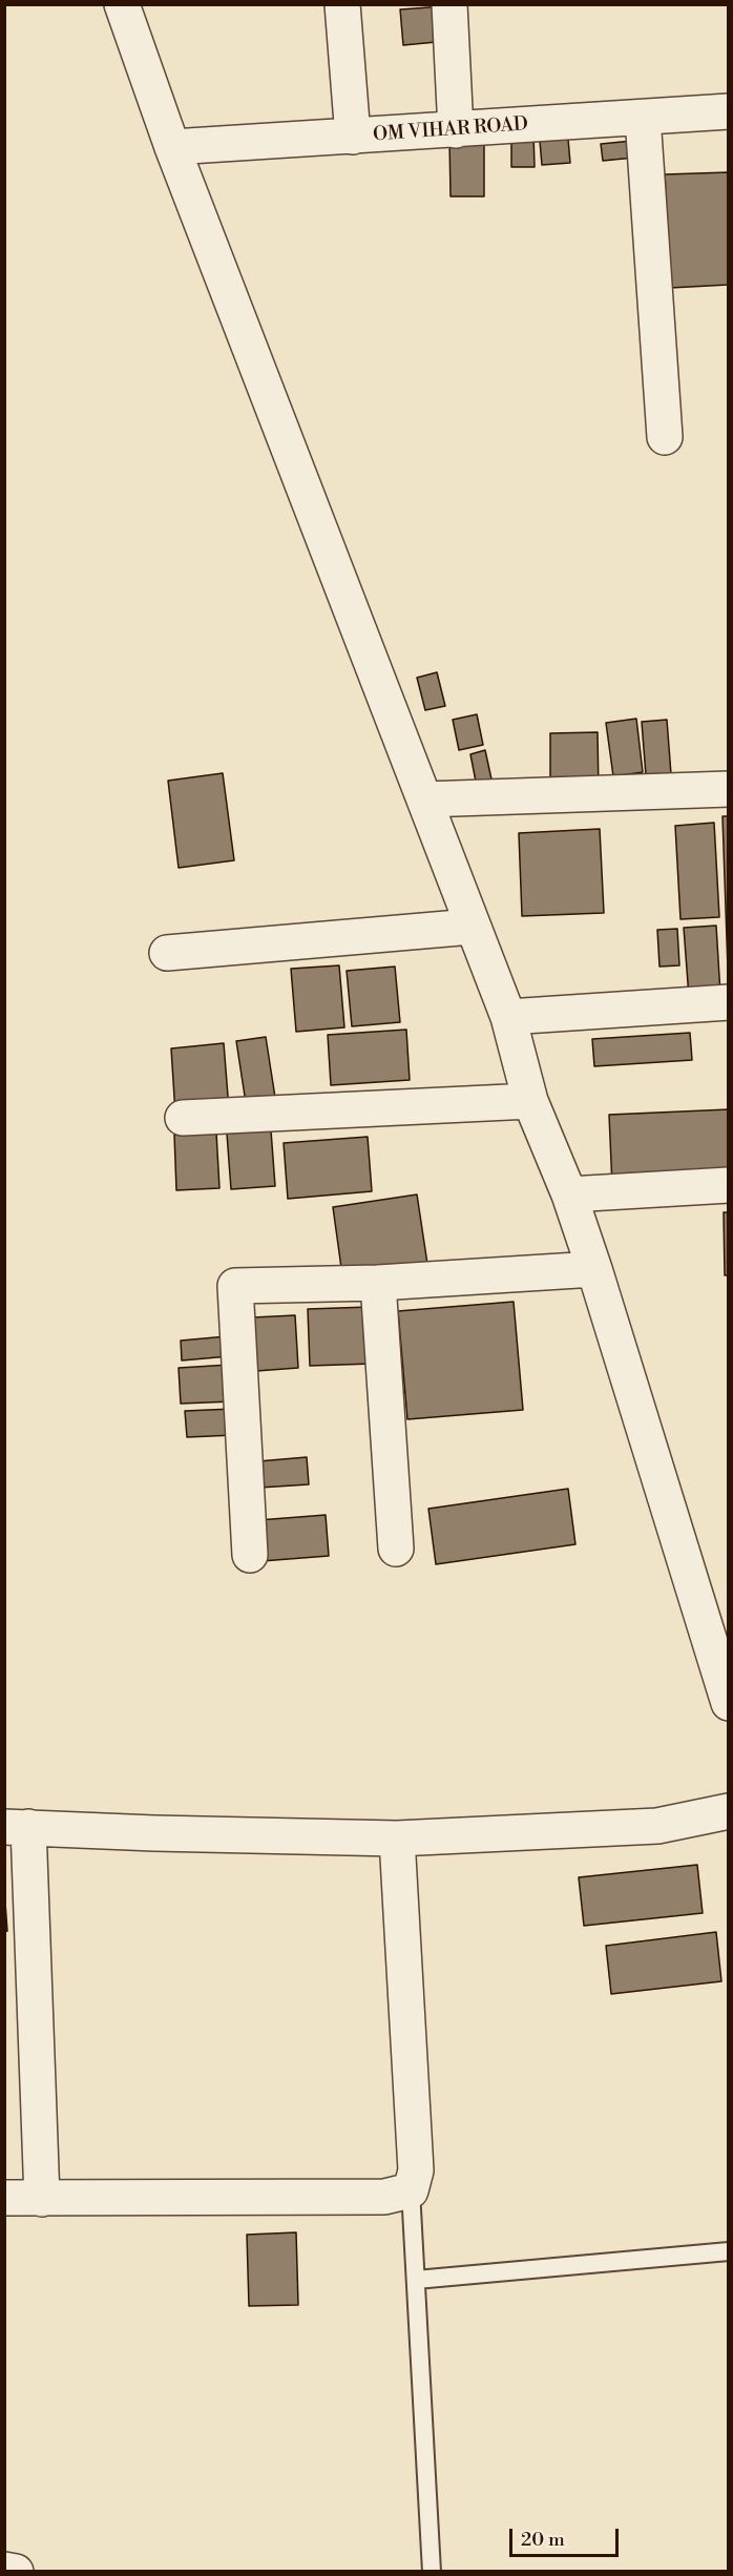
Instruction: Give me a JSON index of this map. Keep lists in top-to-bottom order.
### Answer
{
  "streets": {
    "street": ["OM VIHAR ROAD"]
  },
  "scale_bar": "20 m"
}
